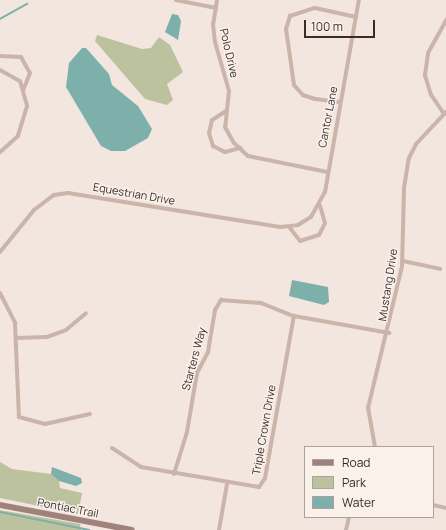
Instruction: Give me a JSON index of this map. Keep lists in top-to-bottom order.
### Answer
{
  "streets": {
    "main road": ["Pontiac Trail"],
    "street": [
      "Polo Drive",
      "Cantor Lane",
      "Equestrian Drive",
      "Mustang Drive",
      "Starters Way",
      "Triple Crown Drive"
    ]
  },
  "crossings": [
    ["Polo Drive", "Cantor Lane"],
    ["Cantor Lane", "Equestrian Drive"],
    ["Mustang Drive", "Starters Way"],
    ["Starters Way", "Triple Crown Drive"]
  ],
  "legend": ["Road", "Park", "Water"],
  "scale_bar": "100 m"
}
